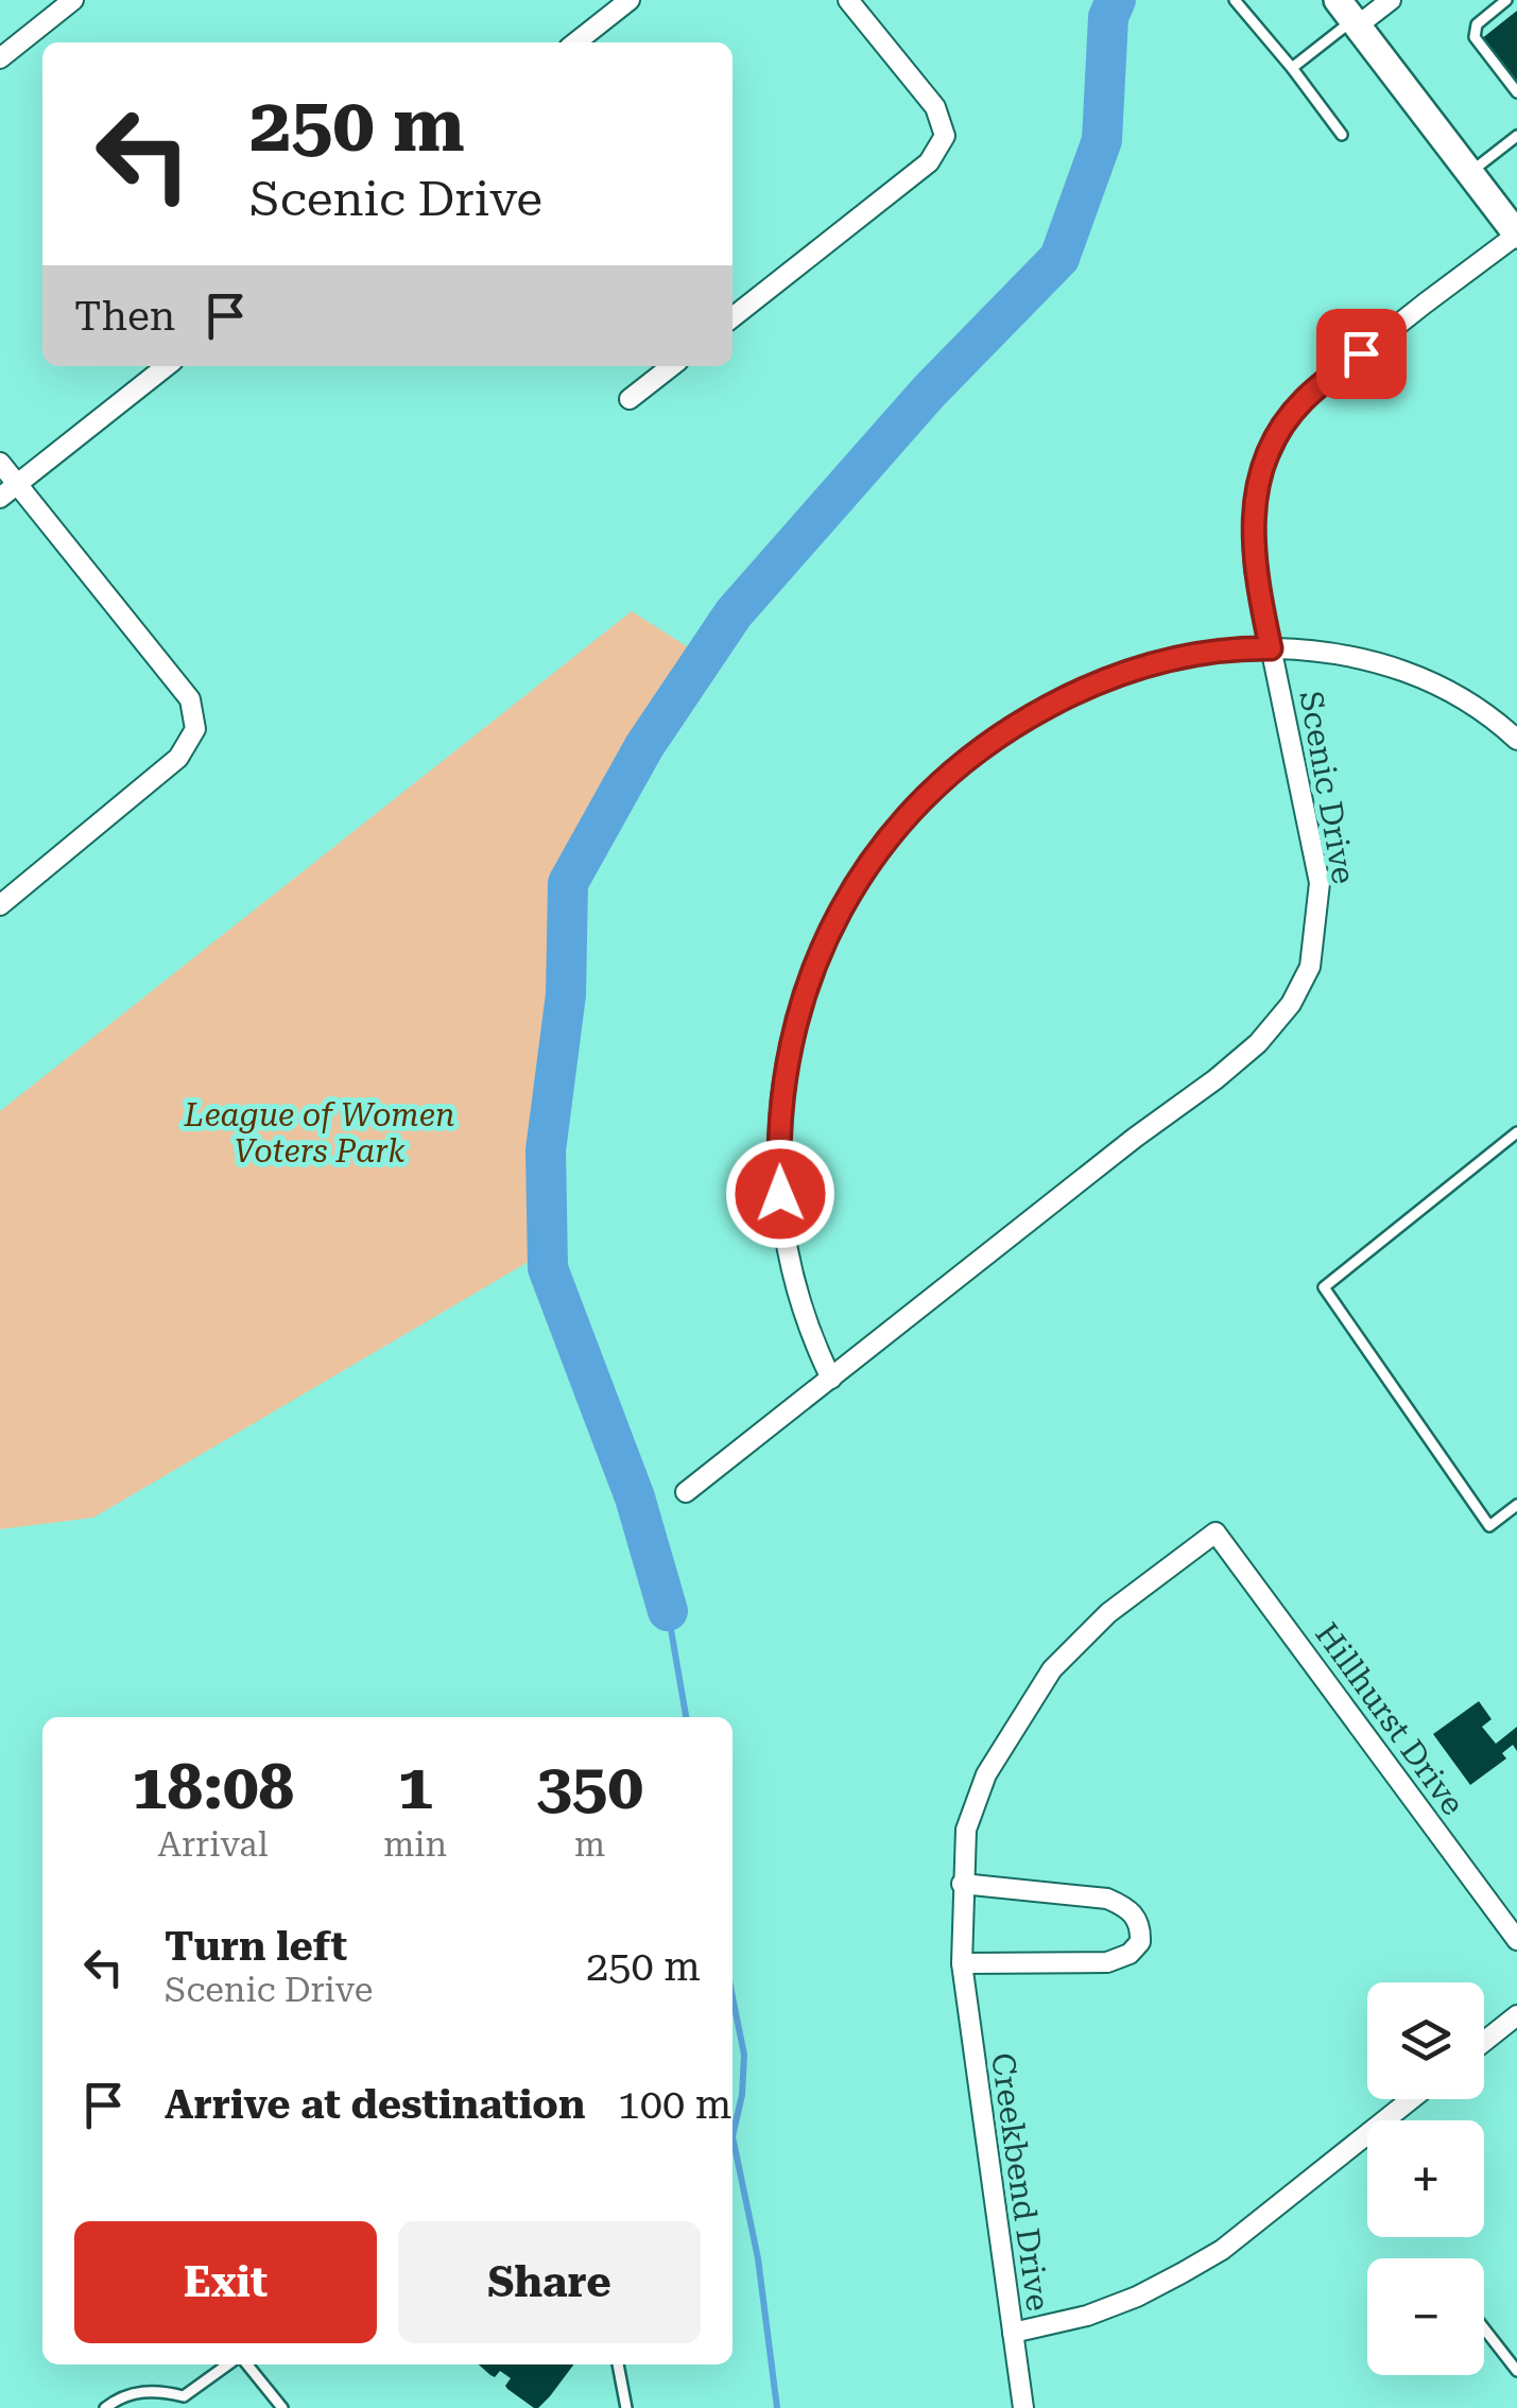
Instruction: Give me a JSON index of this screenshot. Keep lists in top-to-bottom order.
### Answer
{
  "streets": {
    "street": ["Scenic Drive", "Hillhurst Drive", "Creekbend Drive"]
  },
  "crossings": [
    ["Hillhurst Drive", "Creekbend Drive"]
  ],
  "parks": ["League of Women Voters Park"],
  "page": {
    "turn": ["250 m", "Scenic Drive"],
    "then": "Then",
    "eta": [
      "18:08",
      "Arrival",
      "1",
      "min",
      "350",
      "m"
    ],
    "list": [
      {
        "name": "Turn left",
        "note": "Scenic Drive",
        "value": "250 m"
      },
      {
        "name": "Arrive at destination",
        "value": "100 m"
      }
    ],
    "map_buttons": ["+", "−"],
    "buttons": ["Exit", "Share"]
  }
}
